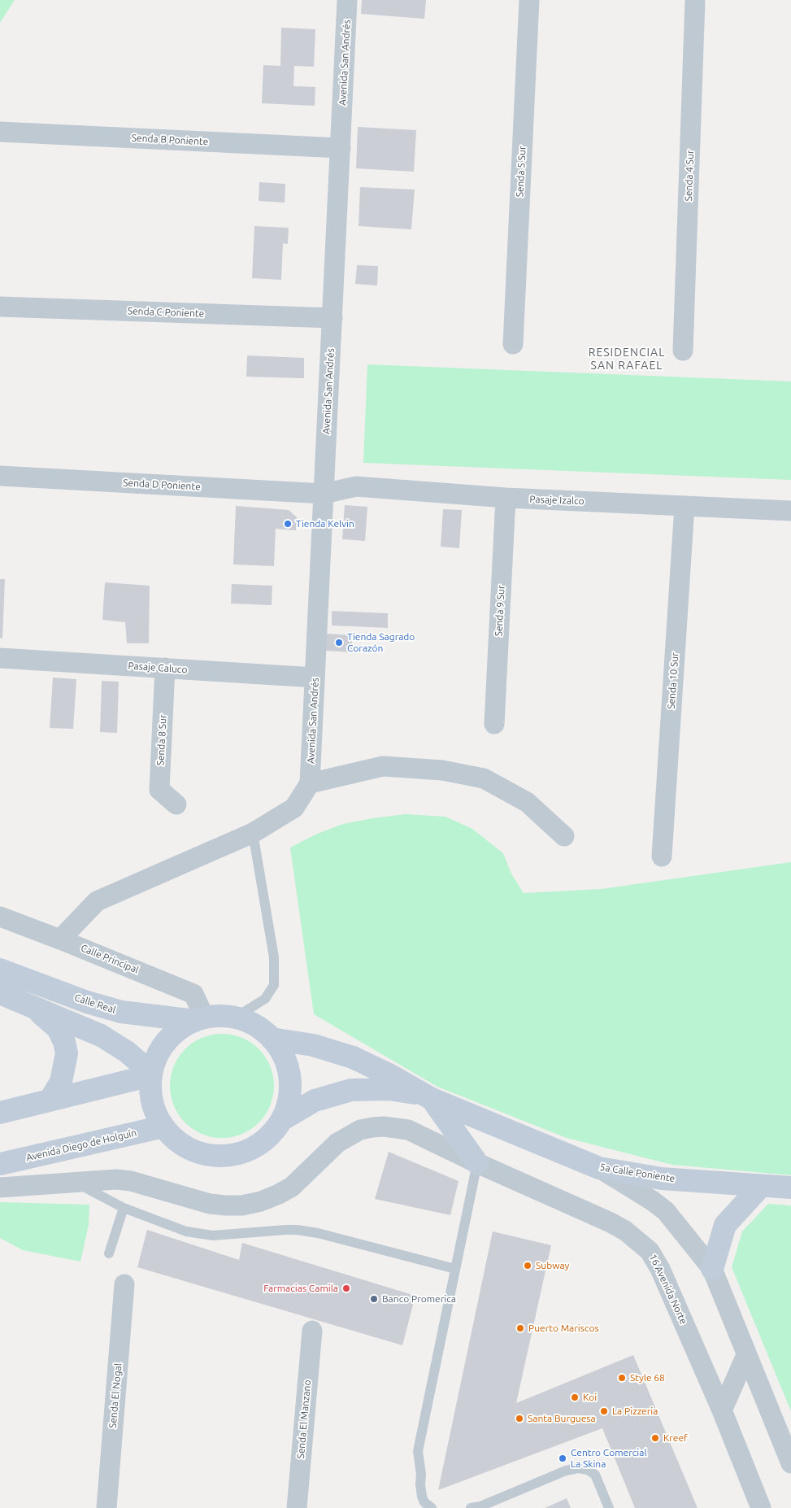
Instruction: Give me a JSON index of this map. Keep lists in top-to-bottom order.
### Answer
{
  "streets": {
    "main road": ["Calle Real", "Avenida Diego de Holguín", "5a Calle Poniente"],
    "street": [
      "Avenida San Andrés",
      "Senda B Poniente",
      "Senda 5 Sur",
      "Senda 4 Sur",
      "Senda C Poniente",
      "Senda D Poniente",
      "Pasaje Izalco",
      "Senda 9 Sur",
      "Pasaje Caluco",
      "Senda 10 Sur",
      "Senda 8 Sur",
      "Calle Principal",
      "16 Avenida Norte",
      "Senda El Nogal",
      "Senda El Manzano"
    ]
  },
  "crossings": [
    ["Avenida San Andrés", "Senda B Poniente"],
    ["Avenida San Andrés", "Senda C Poniente"],
    ["Avenida San Andrés", "Senda D Poniente"],
    ["Avenida San Andrés", "Pasaje Izalco"],
    ["Avenida San Andrés", "Pasaje Caluco"],
    ["Avenida San Andrés", "Calle Principal"],
    ["Senda D Poniente", "Pasaje Izalco"],
    ["Pasaje Izalco", "Senda 9 Sur"],
    ["Pasaje Izalco", "Senda 10 Sur"],
    ["Pasaje Caluco", "Senda 8 Sur"],
    ["Calle Principal", "Calle Real"],
    ["Calle Principal", "Avenida Diego de Holguín"],
    ["Calle Principal", "5a Calle Poniente"],
    ["Calle Real", "Avenida Diego de Holguín"],
    ["Calle Real", "5a Calle Poniente"],
    ["Avenida Diego de Holguín", "5a Calle Poniente"]
  ],
  "districts": ["RESIDENCIAL SAN RAFAEL"],
  "places": [
    "Tienda Kelvin",
    "Tienda Sagrado Corazón",
    "Subway",
    "Farmacias Camila",
    "Banco Promerica",
    "Puerto Mariscos",
    "Style 68",
    "Koi",
    "La Pizzeria",
    "Santa Burguesa",
    "Kreef",
    "Centro Comercial La Skina"
  ]
}
